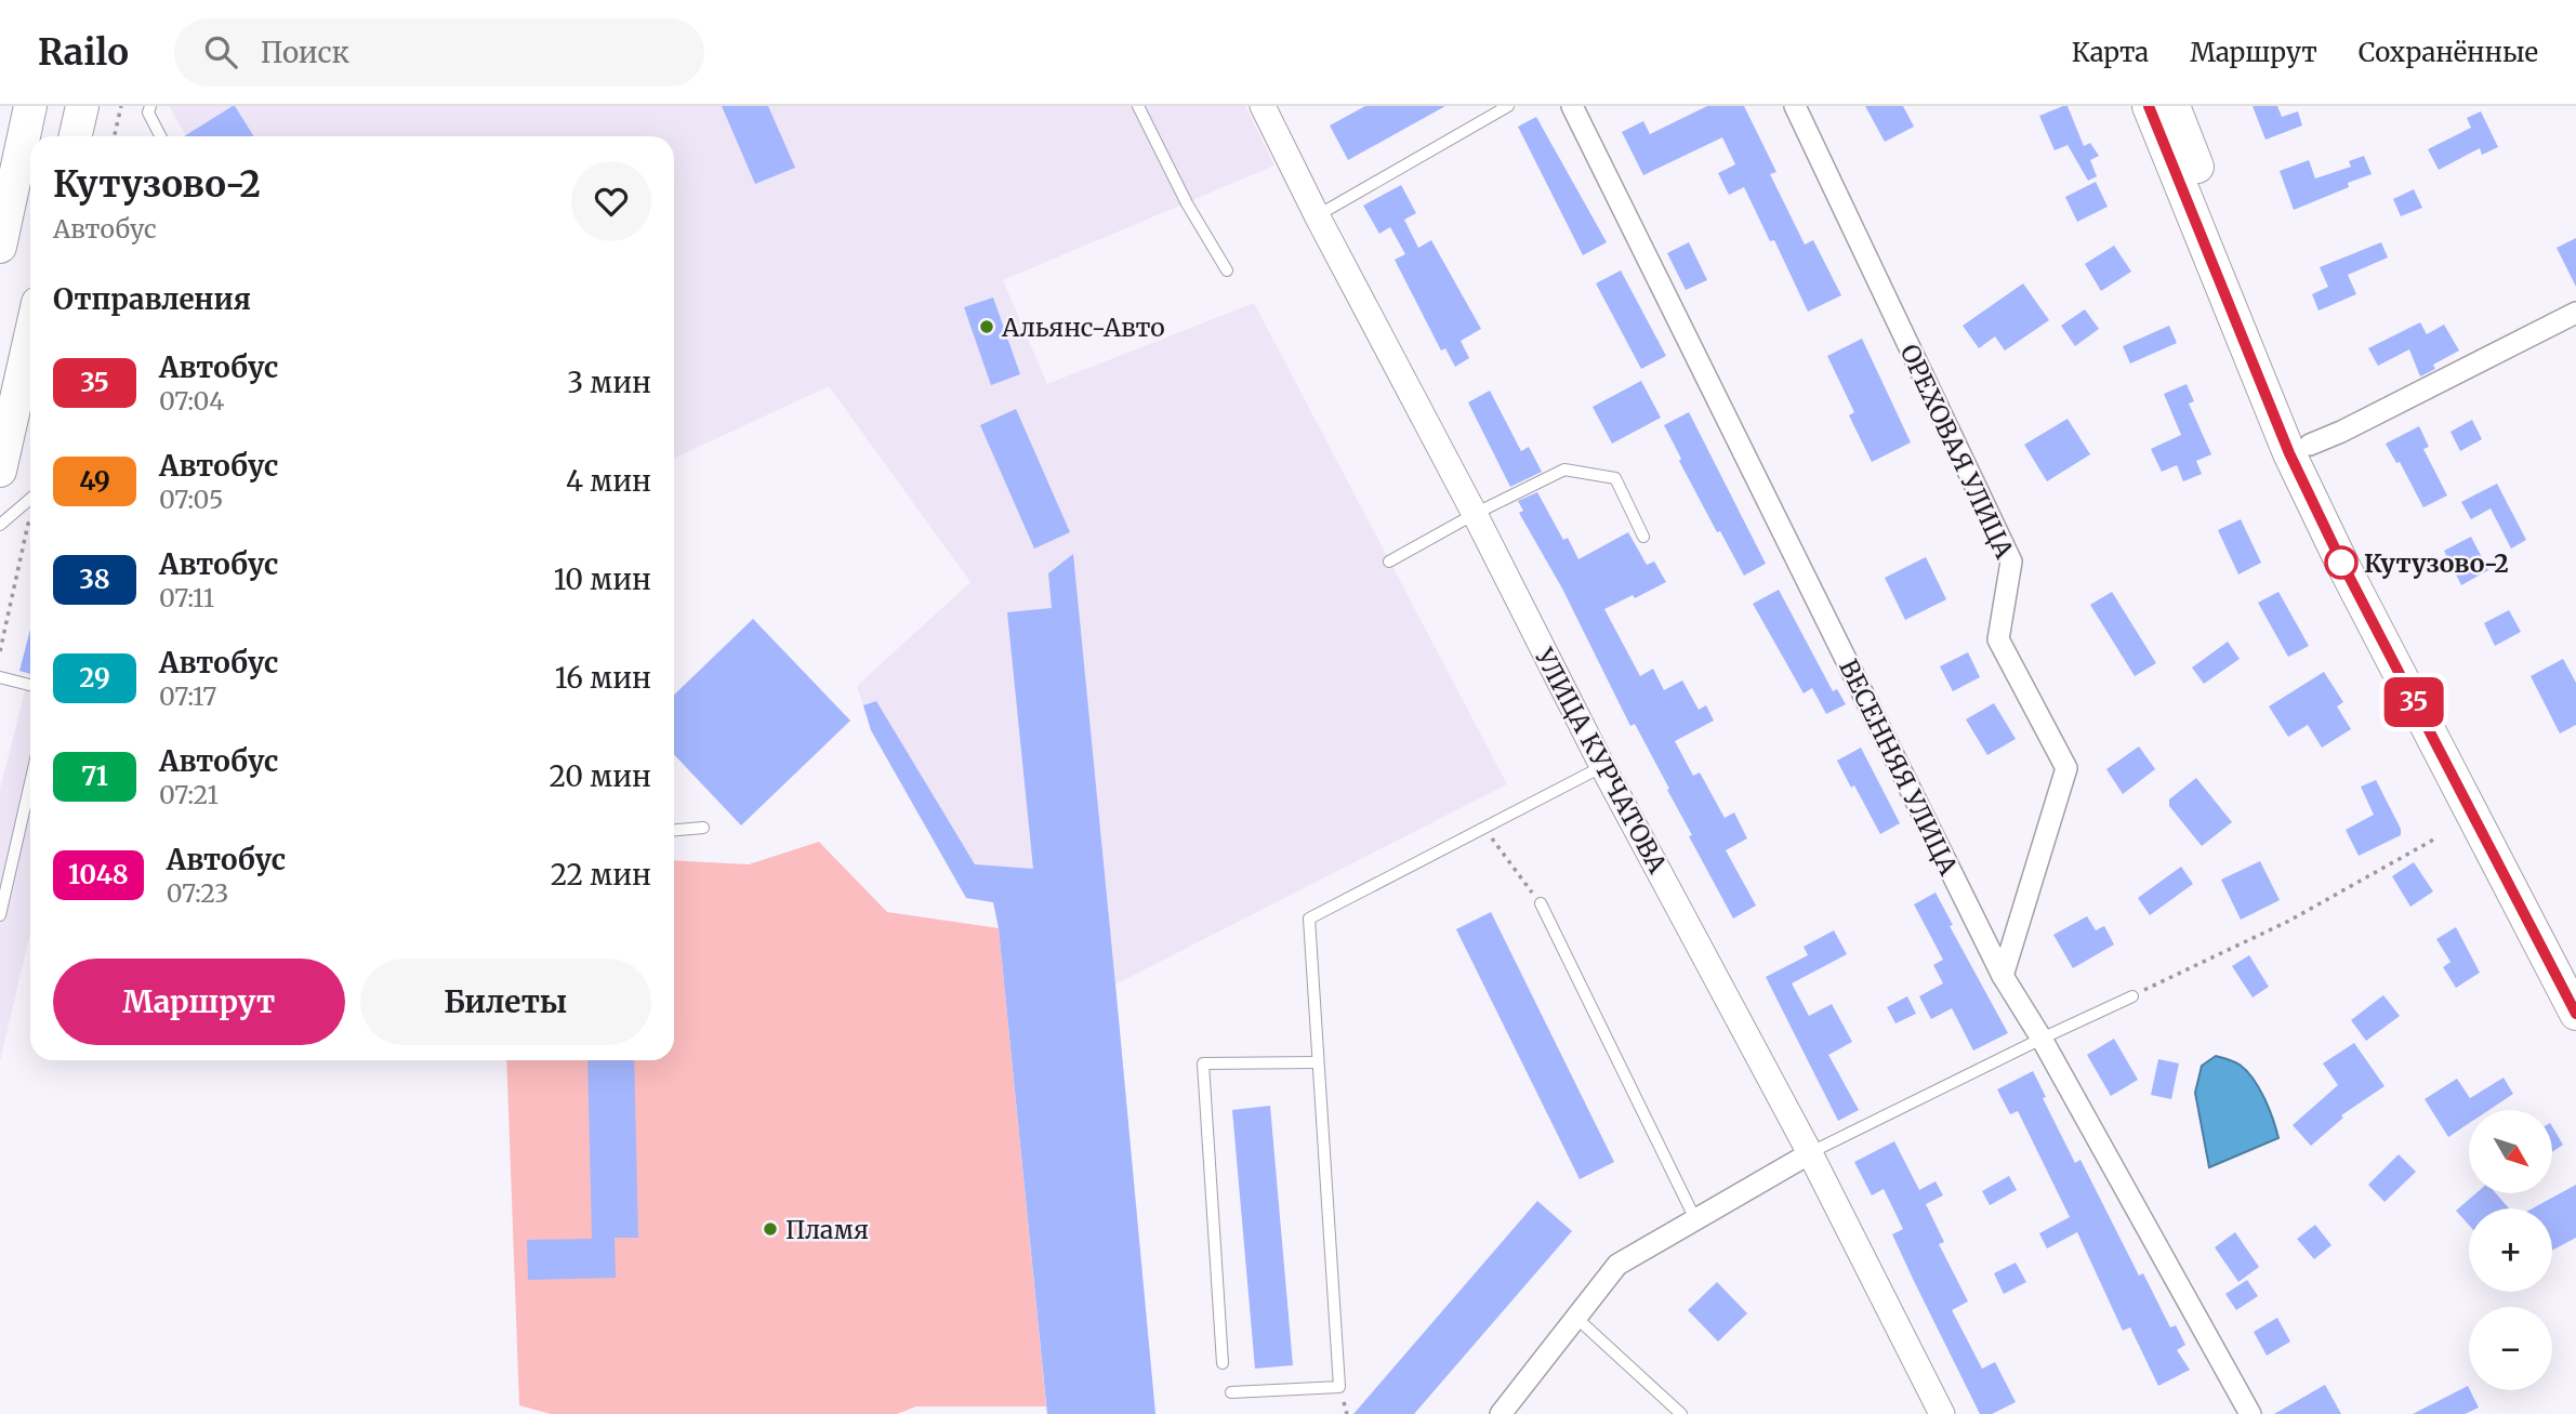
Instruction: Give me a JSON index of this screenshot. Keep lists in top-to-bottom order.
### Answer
{
  "streets": {
    "street": ["ОРЕХОВАЯ УЛИЦА", "УЛИЦА КУРЧАТОВА", "ВЕСЕННЯЯ УЛИЦА"]
  },
  "crossings": [
    ["ОРЕХОВАЯ УЛИЦА", "ВЕСЕННЯЯ УЛИЦА"]
  ],
  "places": ["Альянс-Авто", "Кутузово-2", "Пламя"],
  "lines": ["bus line 35"],
  "north": "bottom right",
  "page": {
    "header": "Railo",
    "search": "Поиск",
    "nav": ["Карта", "Маршрут", "Сохранённые"],
    "on_map": "35",
    "heading": [
      ["Кутузово-2", "Автобус"],
      "Отправления"
    ],
    "list": [
      {
        "mark": "35",
        "name": "Автобус",
        "note": "07:04",
        "value": "3 мин"
      },
      {
        "mark": "49",
        "name": "Автобус",
        "note": "07:05",
        "value": "4 мин"
      },
      {
        "mark": "38",
        "name": "Автобус",
        "note": "07:11",
        "value": "10 мин"
      },
      {
        "mark": "29",
        "name": "Автобус",
        "note": "07:17",
        "value": "16 мин"
      },
      {
        "mark": "71",
        "name": "Автобус",
        "note": "07:21",
        "value": "20 мин"
      },
      {
        "mark": "1048",
        "name": "Автобус",
        "note": "07:23",
        "value": "22 мин"
      }
    ],
    "buttons": ["Маршрут", "Билеты"],
    "map_buttons": ["+", "−"]
  }
}
